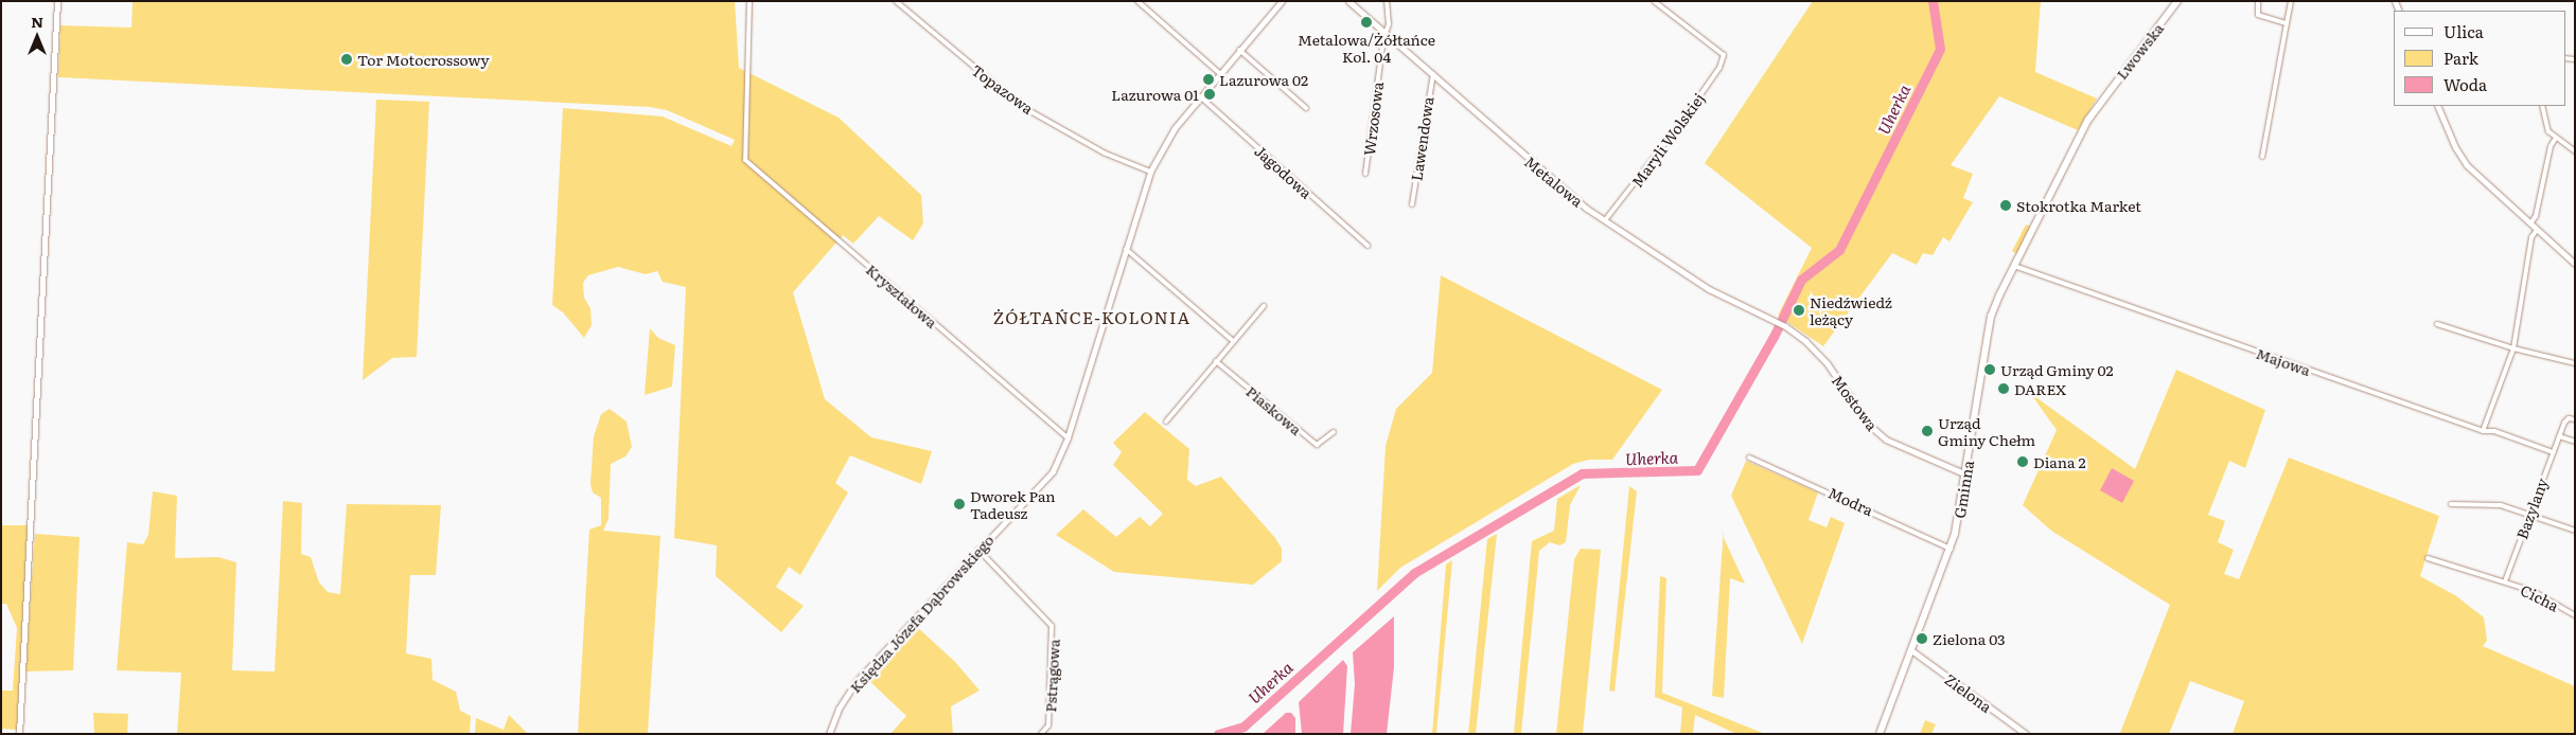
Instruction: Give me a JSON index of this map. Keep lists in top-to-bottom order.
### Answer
{
  "streets": {
    "main road": ["Lwowska", "Gminna"],
    "street": [
      "Topazowa",
      "Wrzosowa",
      "Lawendowa",
      "Maryli Wolskiej",
      "Jagodowa",
      "Metalowa",
      "Kryształowa",
      "Majowa",
      "Mostowa",
      "Piaskowa",
      "Modra",
      "Bazylany",
      "Cicha",
      "Księdza Józefa Dąbrowskiego",
      "Pstrągowa",
      "Zielona"
    ]
  },
  "crossings": [
    ["Lwowska", "Gminna"],
    ["Topazowa", "Księdza Józefa Dąbrowskiego"],
    ["Wrzosowa", "Metalowa"],
    ["Lawendowa", "Metalowa"],
    ["Maryli Wolskiej", "Metalowa"],
    ["Jagodowa", "Księdza Józefa Dąbrowskiego"],
    ["Metalowa", "Mostowa"],
    ["Kryształowa", "Księdza Józefa Dąbrowskiego"],
    ["Majowa", "Gminna"],
    ["Majowa", "Bazylany"],
    ["Mostowa", "Gminna"],
    ["Gminna", "Modra"],
    ["Gminna", "Zielona"],
    ["Bazylany", "Cicha"],
    ["Księdza Józefa Dąbrowskiego", "Pstrągowa"]
  ],
  "districts": ["ŻÓŁTAŃCE-KOLONIA"],
  "water": ["Uherka"],
  "places": [
    "Metalowa/Żółtańce Kol. 04",
    "Tor Motocrossowy",
    "Lazurowa 02",
    "Lazurowa 01",
    "Stokrotka Market",
    "Niedźwiedź leżący",
    "Urząd Gminy 02",
    "DAREX",
    "Urząd Gminy Chełm",
    "Diana 2",
    "Dworek Pan Tadeusz",
    "Zielona 03"
  ],
  "legend": ["Ulica", "Park", "Woda"],
  "north": "top"
}
